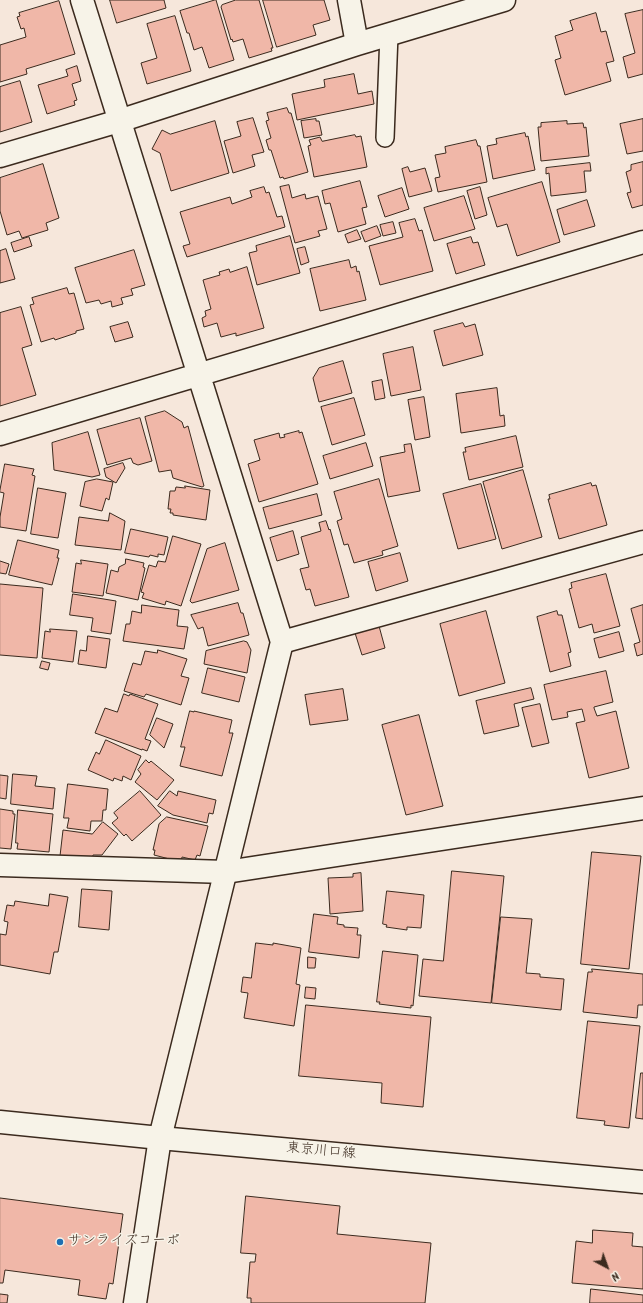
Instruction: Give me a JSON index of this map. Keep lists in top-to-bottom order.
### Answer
{
  "streets": {
    "street": ["東京川口線"]
  },
  "places": ["サンライズコーポ"],
  "north": "bottom right"
}
